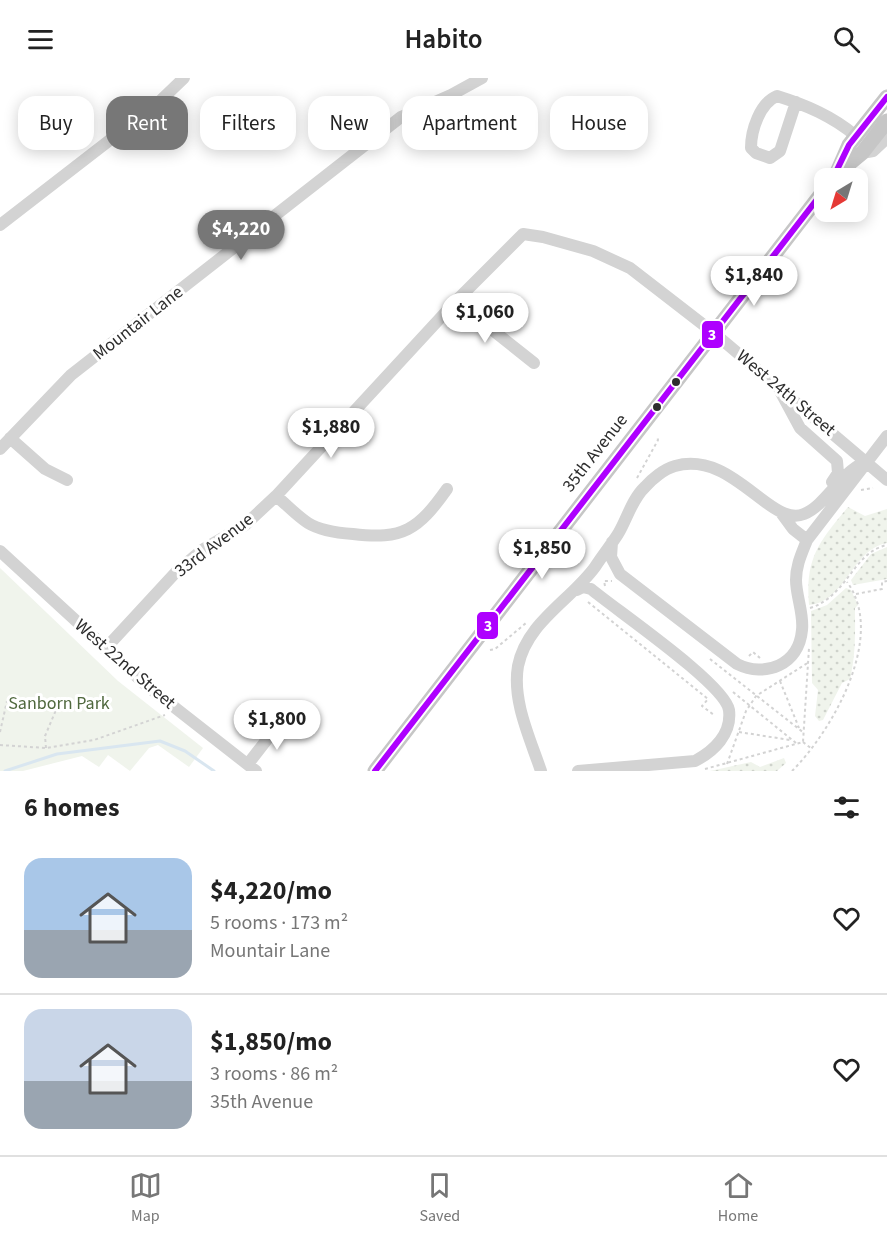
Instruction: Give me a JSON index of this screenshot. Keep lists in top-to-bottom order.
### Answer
{
  "streets": {
    "main road": ["35th Avenue"],
    "street": [
      "Mountair Lane",
      "West 24th Street",
      "33rd Avenue",
      "West 22nd Street"
    ]
  },
  "crossings": [
    ["West 24th Street", "35th Avenue"],
    ["West 24th Street", "33rd Avenue"],
    ["33rd Avenue", "West 22nd Street"]
  ],
  "parks": ["Sanborn Park"],
  "lines": ["transit line 3"],
  "north": "bottom left",
  "page": {
    "header": "Habito",
    "chip": [
      "Buy",
      "Rent",
      "Filters",
      "New",
      "Apartment",
      "House"
    ],
    "price": [
      "$4,220",
      "$1,840",
      "$1,060",
      "$1,880",
      "$1,850",
      "$1,800"
    ],
    "heading": "6 homes",
    "list": [
      {
        "name": "$4,220/mo",
        "note": "5 rooms · 173 m² · Mountair Lane"
      },
      {
        "name": "$1,850/mo",
        "note": "3 rooms · 86 m² · 35th Avenue"
      }
    ],
    "tabs": ["Map", "Saved", "Home"]
  }
}
